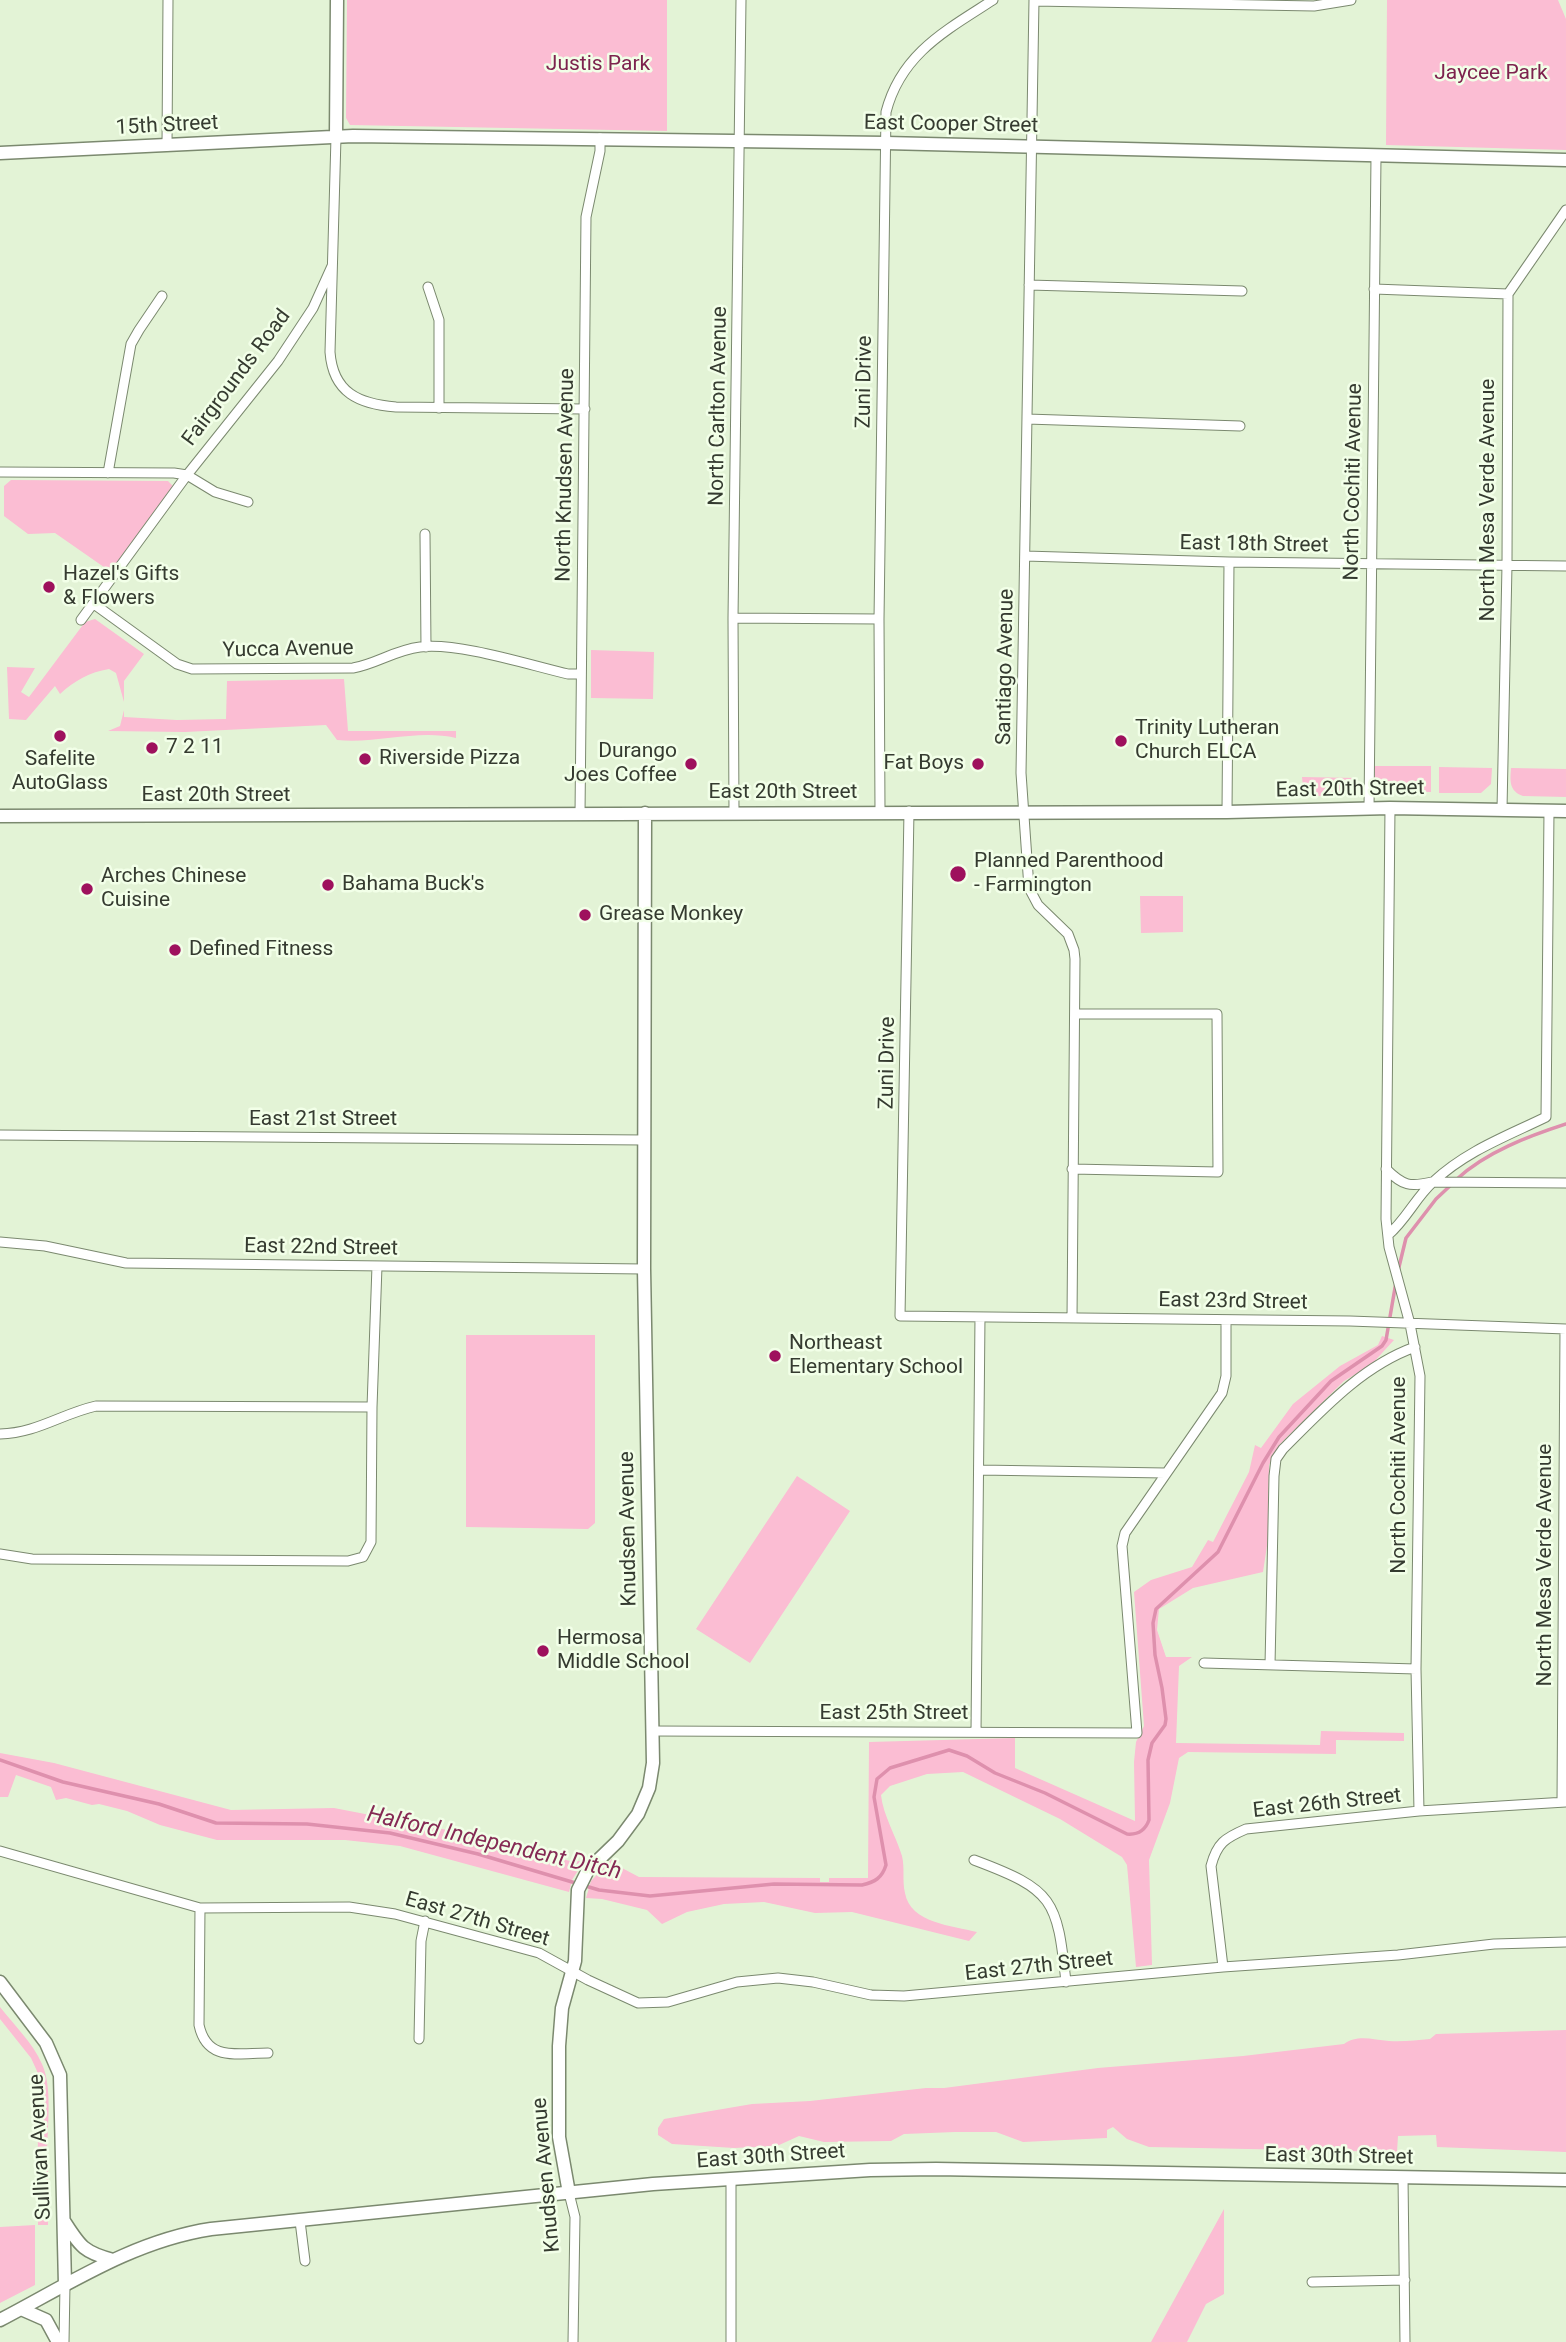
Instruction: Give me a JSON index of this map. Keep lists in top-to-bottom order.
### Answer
{
  "streets": {
    "main road": [
      "East Cooper Street",
      "15th Street",
      "Fairgrounds Road",
      "East 20th Street",
      "Knudsen Avenue",
      "Sullivan Avenue",
      "East 30th Street"
    ],
    "street": [
      "Zuni Drive",
      "North Carlton Avenue",
      "North Knudsen Avenue",
      "North Cochiti Avenue",
      "North Mesa Verde Avenue",
      "East 18th Street",
      "Yucca Avenue",
      "Santiago Avenue",
      "East 21st Street",
      "East 22nd Street",
      "East 23rd Street",
      "East 25th Street",
      "East 26th Street",
      "East 27th Street"
    ]
  },
  "crossings": [
    ["East Cooper Street", "15th Street"],
    ["East Cooper Street", "Fairgrounds Road"],
    ["East Cooper Street", "Zuni Drive"],
    ["East Cooper Street", "North Carlton Avenue"],
    ["East Cooper Street", "North Knudsen Avenue"],
    ["East Cooper Street", "North Cochiti Avenue"],
    ["East Cooper Street", "Santiago Avenue"],
    ["15th Street", "Fairgrounds Road"],
    ["Fairgrounds Road", "Yucca Avenue"],
    ["Zuni Drive", "East 20th Street"],
    ["Zuni Drive", "East 23rd Street"],
    ["North Carlton Avenue", "East 20th Street"],
    ["North Knudsen Avenue", "Yucca Avenue"],
    ["North Knudsen Avenue", "East 20th Street"],
    ["North Cochiti Avenue", "East 18th Street"],
    ["North Cochiti Avenue", "East 20th Street"],
    ["North Cochiti Avenue", "East 23rd Street"],
    ["North Cochiti Avenue", "East 26th Street"],
    ["North Mesa Verde Avenue", "East 18th Street"],
    ["North Mesa Verde Avenue", "East 20th Street"],
    ["North Mesa Verde Avenue", "East 23rd Street"],
    ["North Mesa Verde Avenue", "East 26th Street"],
    ["East 18th Street", "Santiago Avenue"],
    ["Santiago Avenue", "East 20th Street"],
    ["Santiago Avenue", "East 23rd Street"],
    ["East 20th Street", "Knudsen Avenue"],
    ["East 21st Street", "Knudsen Avenue"],
    ["East 22nd Street", "Knudsen Avenue"],
    ["Knudsen Avenue", "East 25th Street"],
    ["Knudsen Avenue", "East 27th Street"],
    ["Knudsen Avenue", "East 30th Street"],
    ["East 26th Street", "East 27th Street"],
    ["Sullivan Avenue", "East 30th Street"]
  ],
  "water": ["Halford Independent Ditch"],
  "parks": ["Justis Park", "Jaycee Park"],
  "places": [
    "Hazel's Gifts & Flowers",
    "Safelite AutoGlass",
    "Trinity Lutheran Church ELCA",
    "7 2 11",
    "Riverside Pizza",
    "Durango Joes Coffee",
    "Fat Boys",
    "Planned Parenthood - Farmington",
    "Bahama Buck's",
    "Arches Chinese Cuisine",
    "Grease Monkey",
    "Defined Fitness",
    "Northeast Elementary School",
    "Hermosa Middle School"
  ]
}
